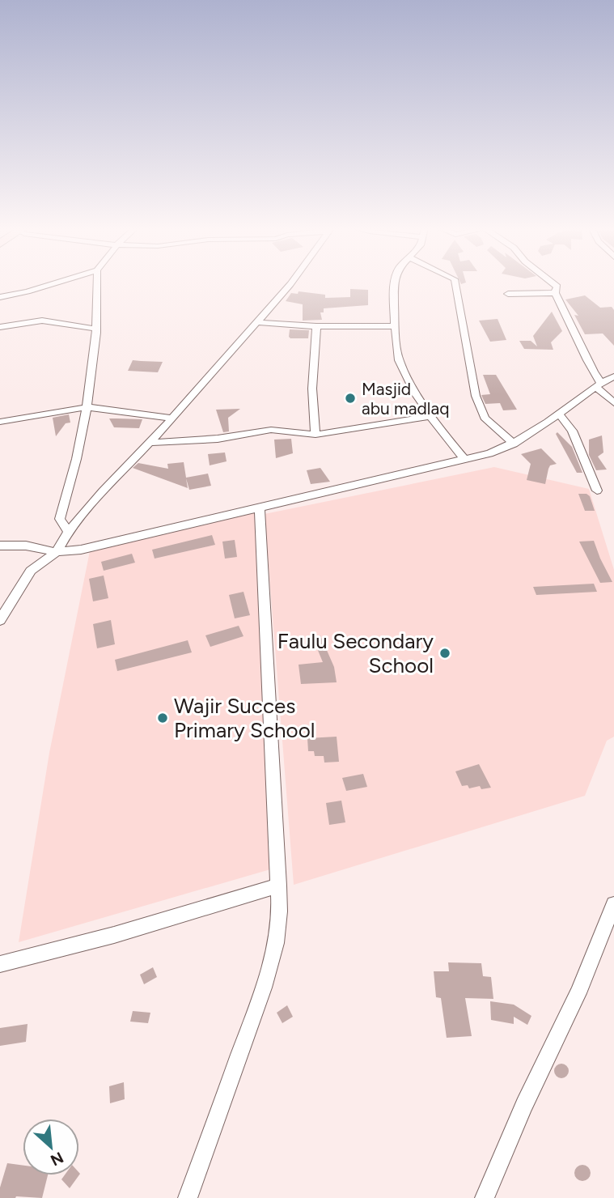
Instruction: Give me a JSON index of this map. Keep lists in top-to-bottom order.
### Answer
{
  "places": ["Masjid abu madlaq", "Faulu Secondary School", "Wajir Succes Primary School"],
  "north": "bottom right"
}
